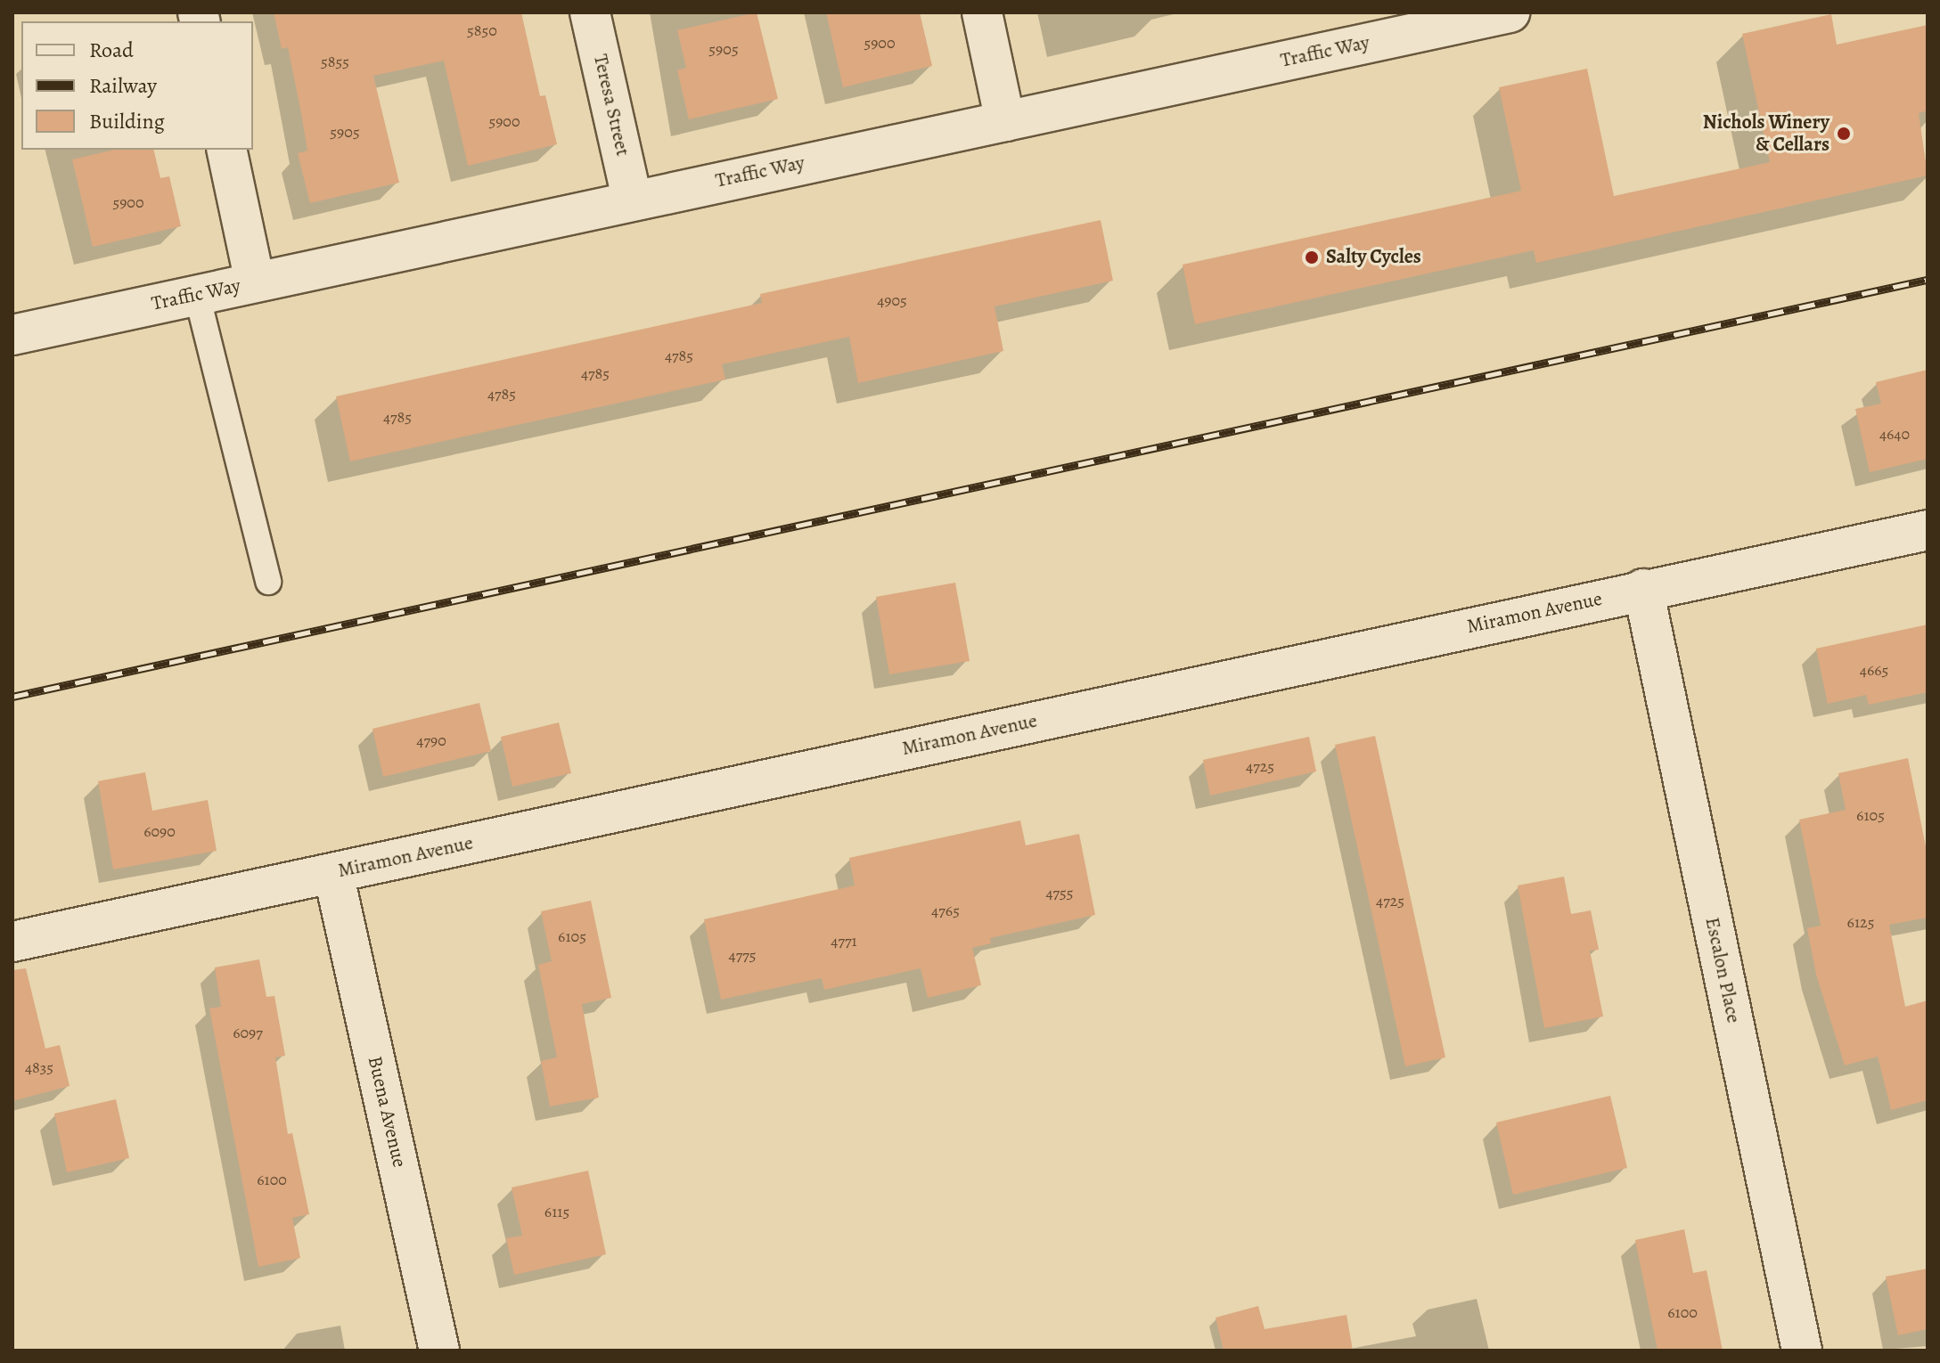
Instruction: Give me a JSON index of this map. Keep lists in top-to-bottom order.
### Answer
{
  "streets": {
    "street": [
      "Traffic Way",
      "Teresa Street",
      "Miramon Avenue",
      "Escalon Place",
      "Buena Avenue"
    ]
  },
  "crossings": [
    ["Traffic Way", "Teresa Street"],
    ["Miramon Avenue", "Escalon Place"],
    ["Miramon Avenue", "Buena Avenue"]
  ],
  "places": ["Nichols Winery & Cellars", "Salty Cycles"],
  "house_numbers": [
    "5850",
    "5900",
    "5905",
    "5855",
    "5900",
    "5905",
    "5900",
    "4905",
    "4785",
    "4785",
    "4785",
    "4785",
    "4640",
    "4665",
    "4790",
    "4725",
    "6105",
    "6090",
    "4755",
    "4725",
    "4765",
    "6125",
    "6105",
    "4771",
    "4775",
    "6097",
    "4835",
    "6100",
    "6115",
    "6100"
  ],
  "legend": ["Road", "Railway", "Building"]
}
